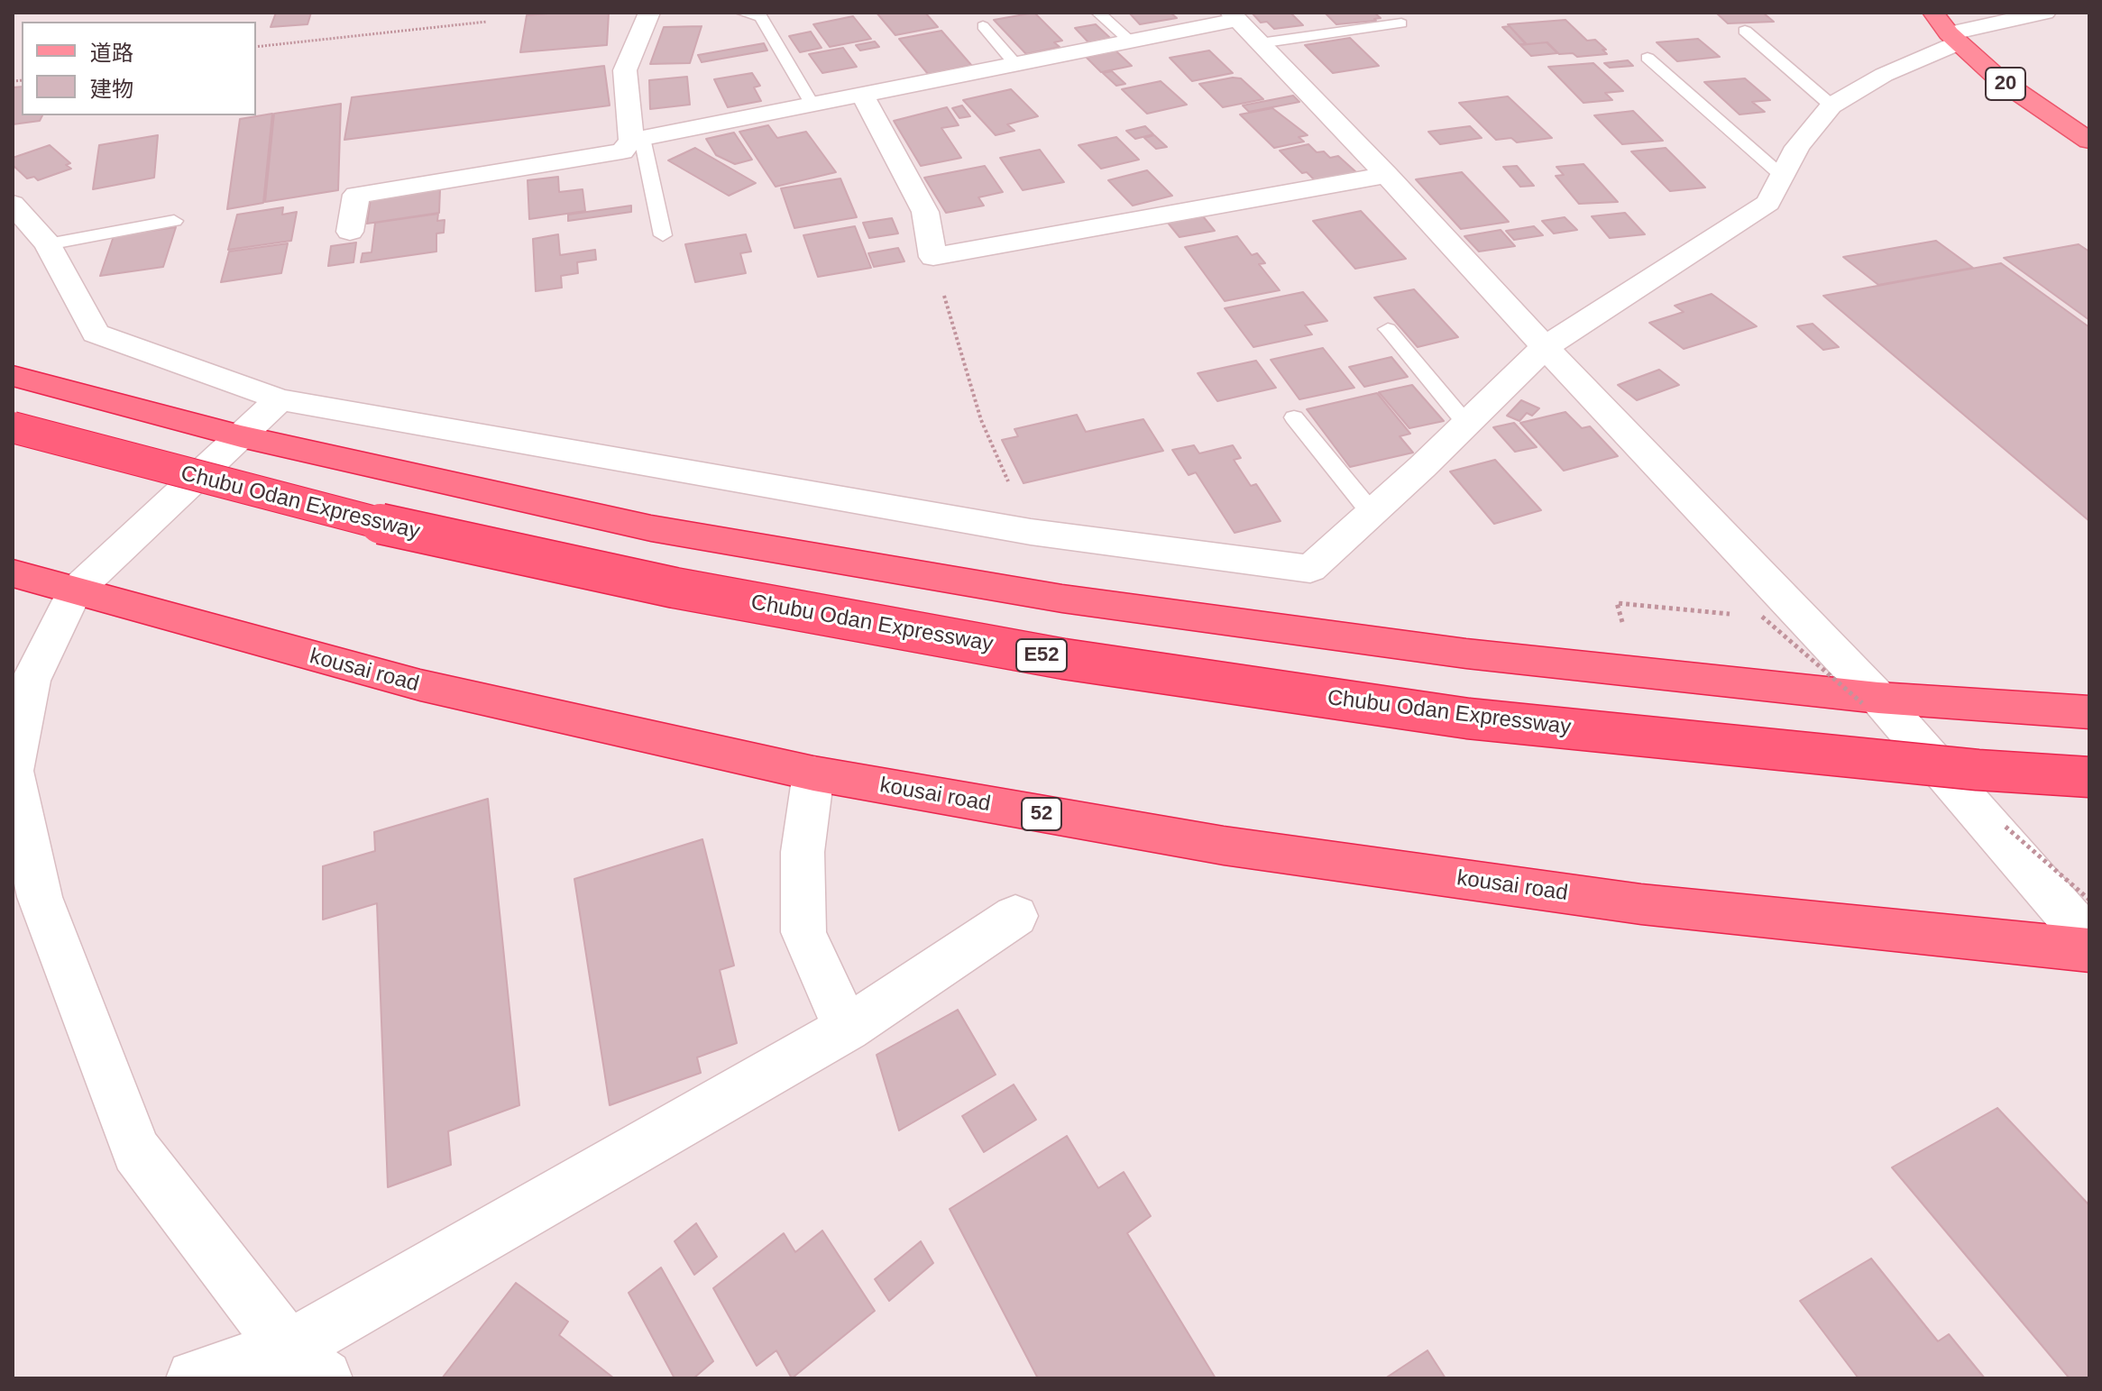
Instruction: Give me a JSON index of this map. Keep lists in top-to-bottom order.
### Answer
{
  "streets": {
    "highway": [
      "Chubu Odan Expressway",
      "E52",
      "kousai road",
      "52"
    ],
    "main road": ["20"]
  },
  "legend": ["道路", "建物"]
}
